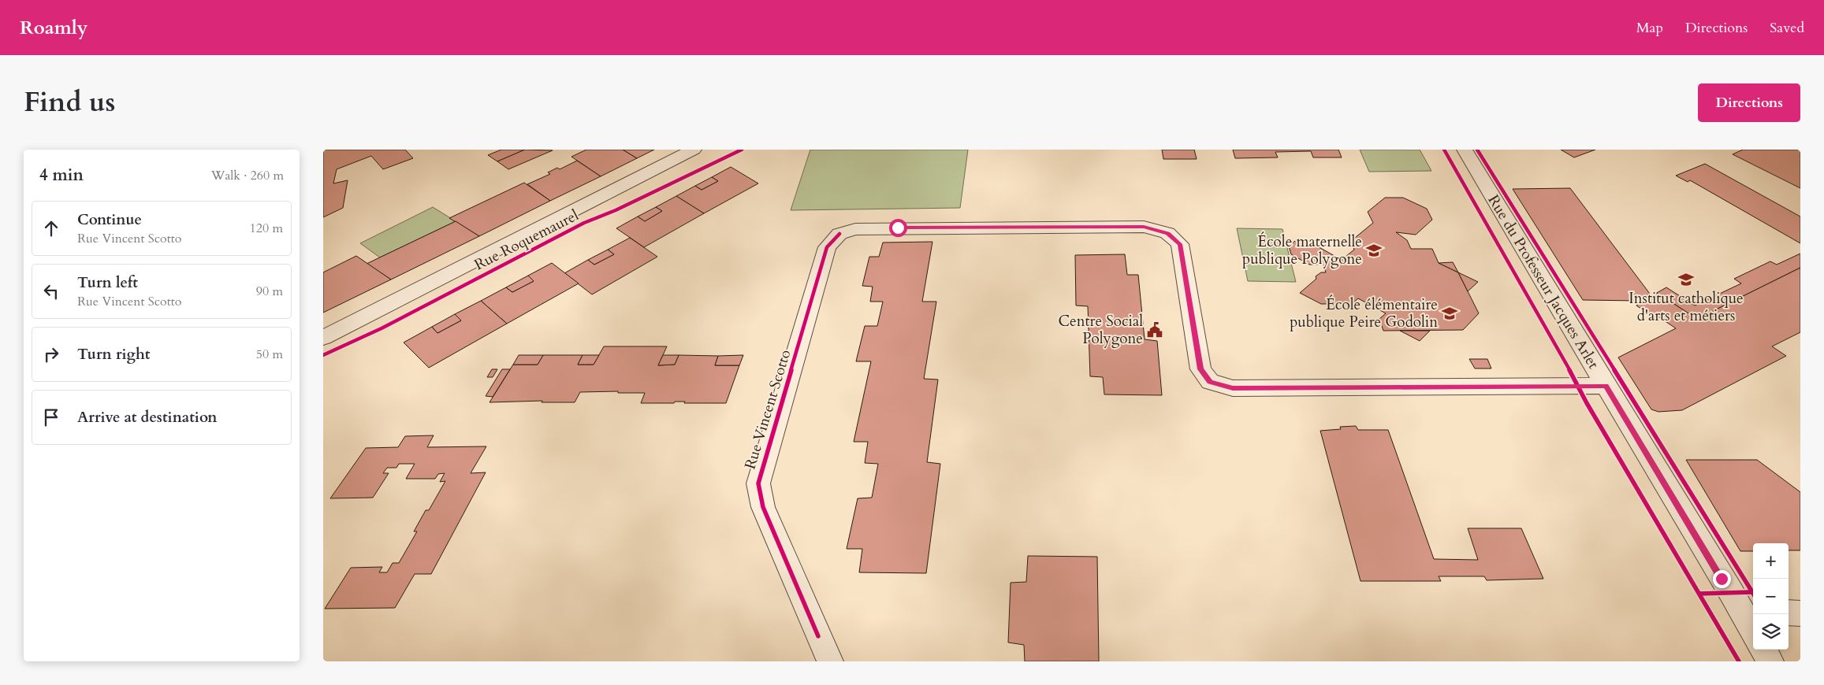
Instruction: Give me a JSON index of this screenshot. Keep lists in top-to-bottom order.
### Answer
{
  "streets": {
    "street": ["Rue Roquemaurel", "Rue du Professeur Jacques Arlet", "Rue Vincent Scotto"]
  },
  "crossings": [
    ["Rue du Professeur Jacques Arlet", "Rue Vincent Scotto"]
  ],
  "places": {
    "school or university": ["École maternelle publique Polygone", "Institut catholique d'arts et métiers", "École élémentaire publique Peire Godolin"],
    "public building": ["Centre Social Polygone"]
  },
  "page": {
    "header": "Roamly",
    "nav": ["Map", "Directions", "Saved"],
    "title": "Find us",
    "buttons": "Directions",
    "heading": ["4 min", "Walk · 260 m"],
    "list": [
      ["Continue", "Rue Vincent Scotto", "120 m"],
      ["Turn left", "Rue Vincent Scotto", "90 m"],
      ["Turn right", "50 m"],
      "Arrive at destination"
    ],
    "map_buttons": ["+", "−"]
  }
}
